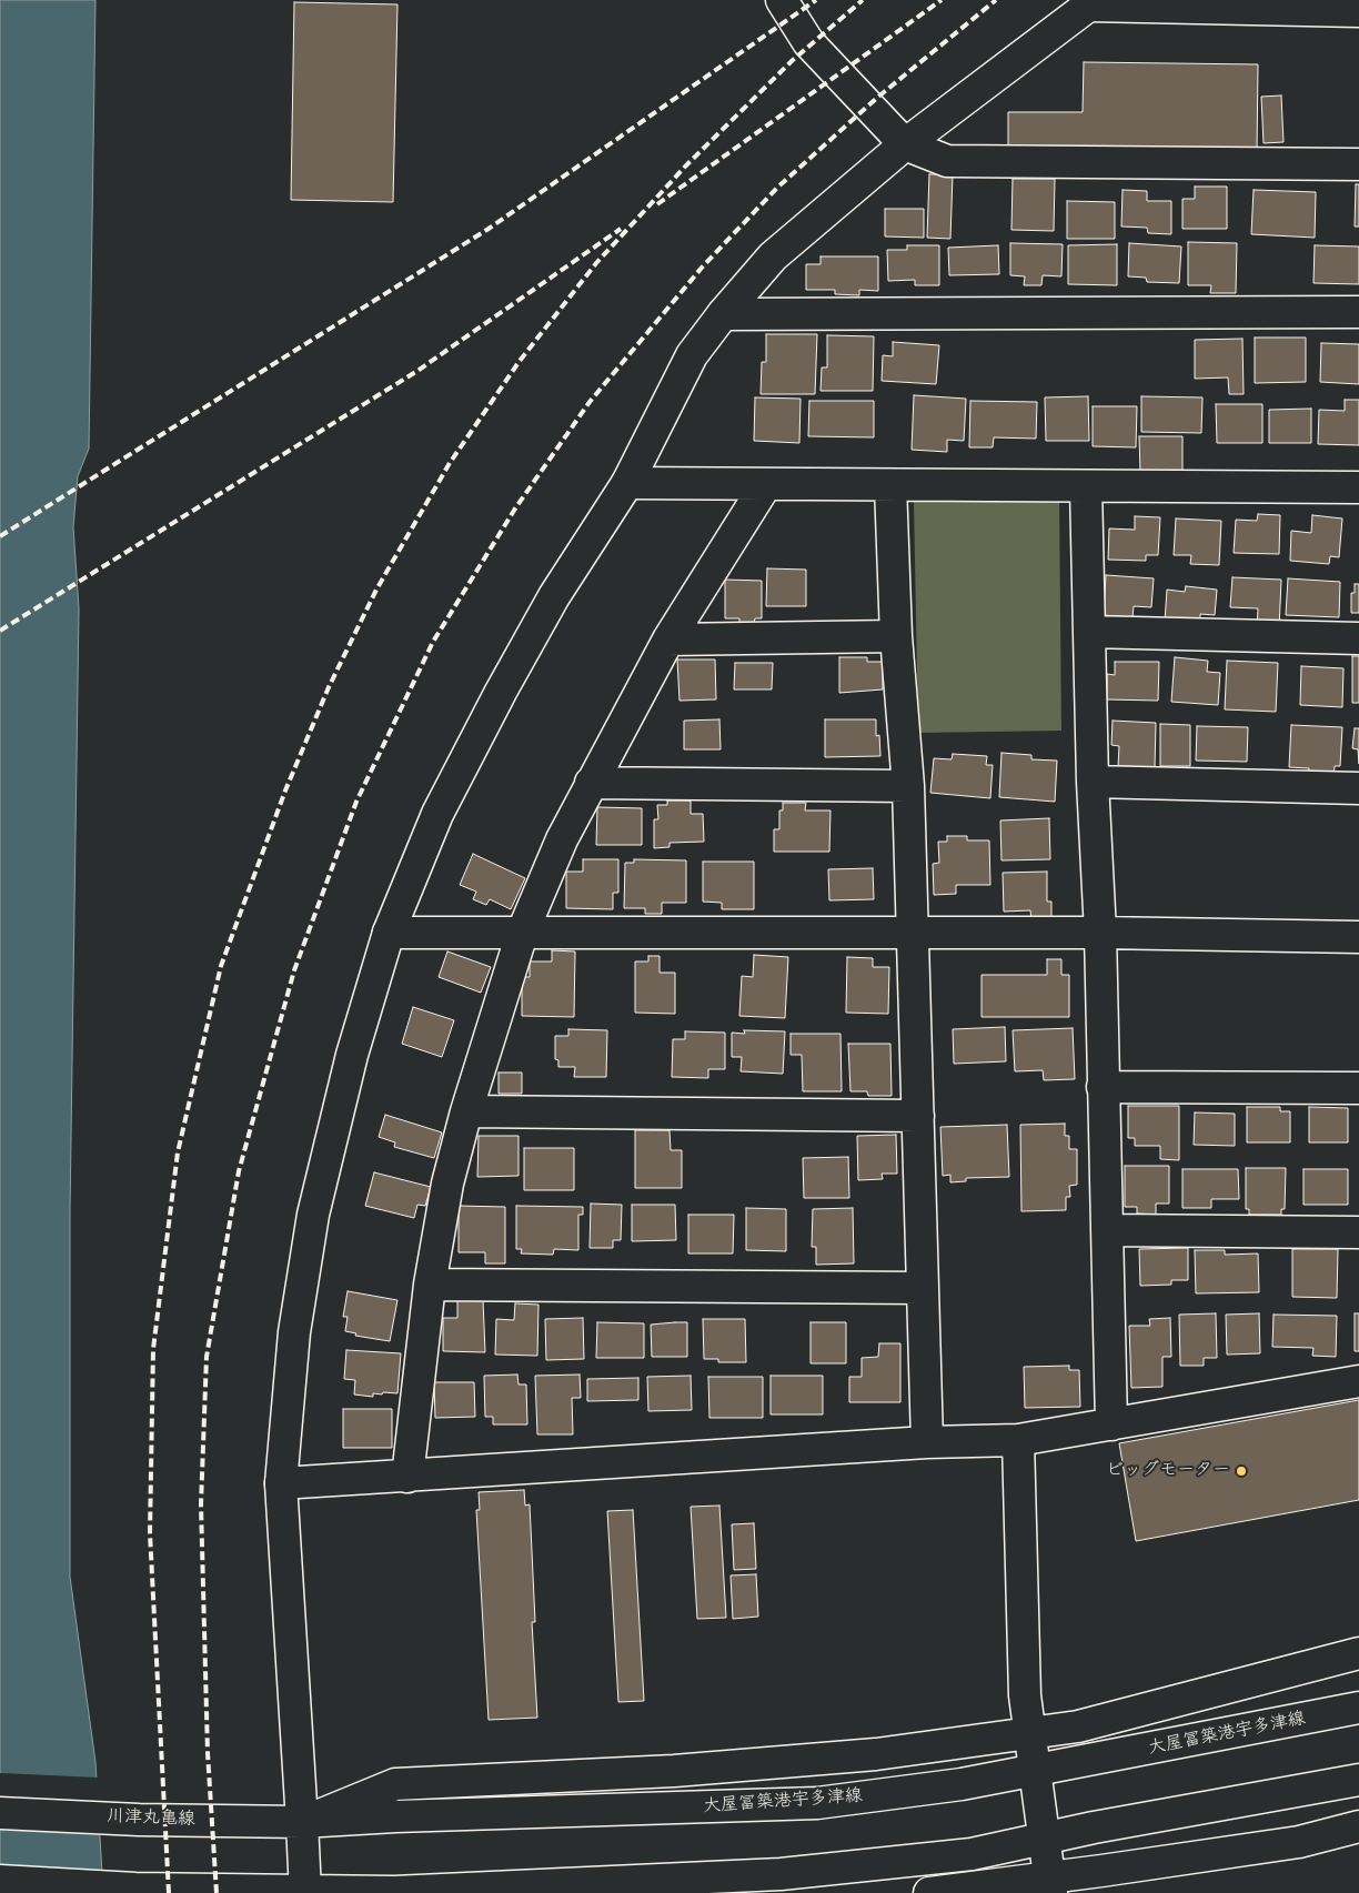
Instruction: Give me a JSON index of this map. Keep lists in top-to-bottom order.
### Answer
{
  "streets": {
    "street": ["大屋冨築港宇多津線", "川津丸亀線"]
  },
  "crossings": [
    ["大屋冨築港宇多津線", "川津丸亀線"]
  ],
  "places": ["ビッグモーター"]
}
